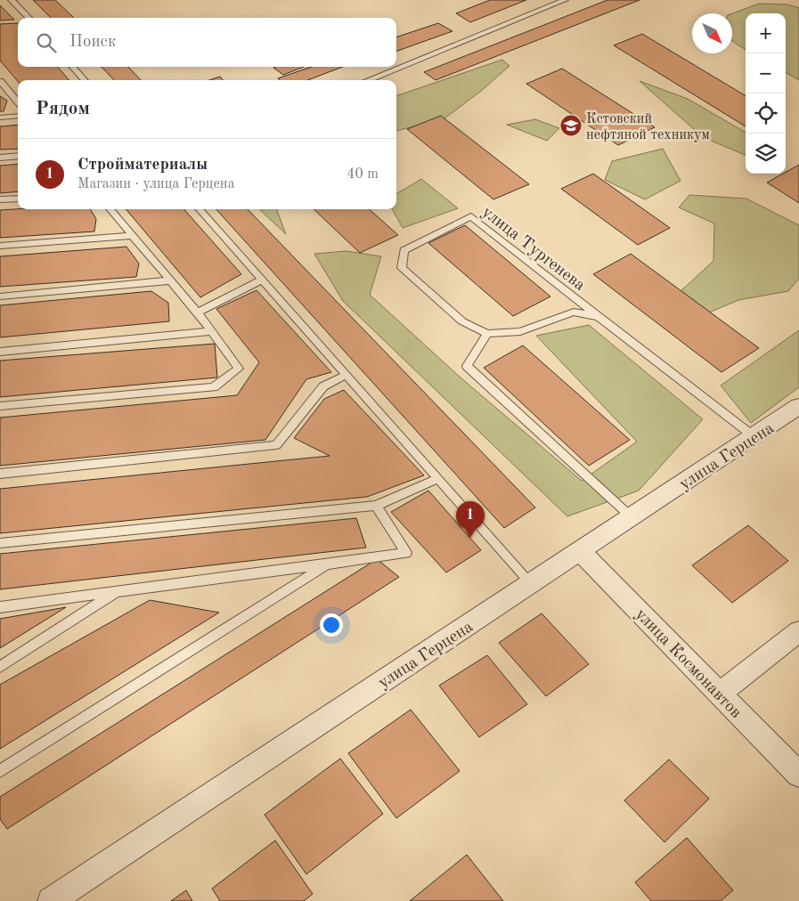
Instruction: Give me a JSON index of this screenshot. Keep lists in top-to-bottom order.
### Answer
{
  "streets": {
    "street": ["улица Герцена", "улица Космонавтов"],
    "lane": ["улица Тургенева"]
  },
  "crossings": [
    ["улица Тургенева", "улица Герцена"],
    ["улица Герцена", "улица Космонавтов"]
  ],
  "places": {
    "school or university": ["Кстовский нефтяной техникум"]
  },
  "north": "bottom right",
  "page": {
    "map_buttons": ["+", "−"],
    "search": "Поиск",
    "heading": "Рядом",
    "list": [
      {
        "mark": "1",
        "name": "Стройматериалы",
        "note": "Магазин · улица Герцена",
        "value": "40 m"
      }
    ],
    "pins": "1"
  }
}
